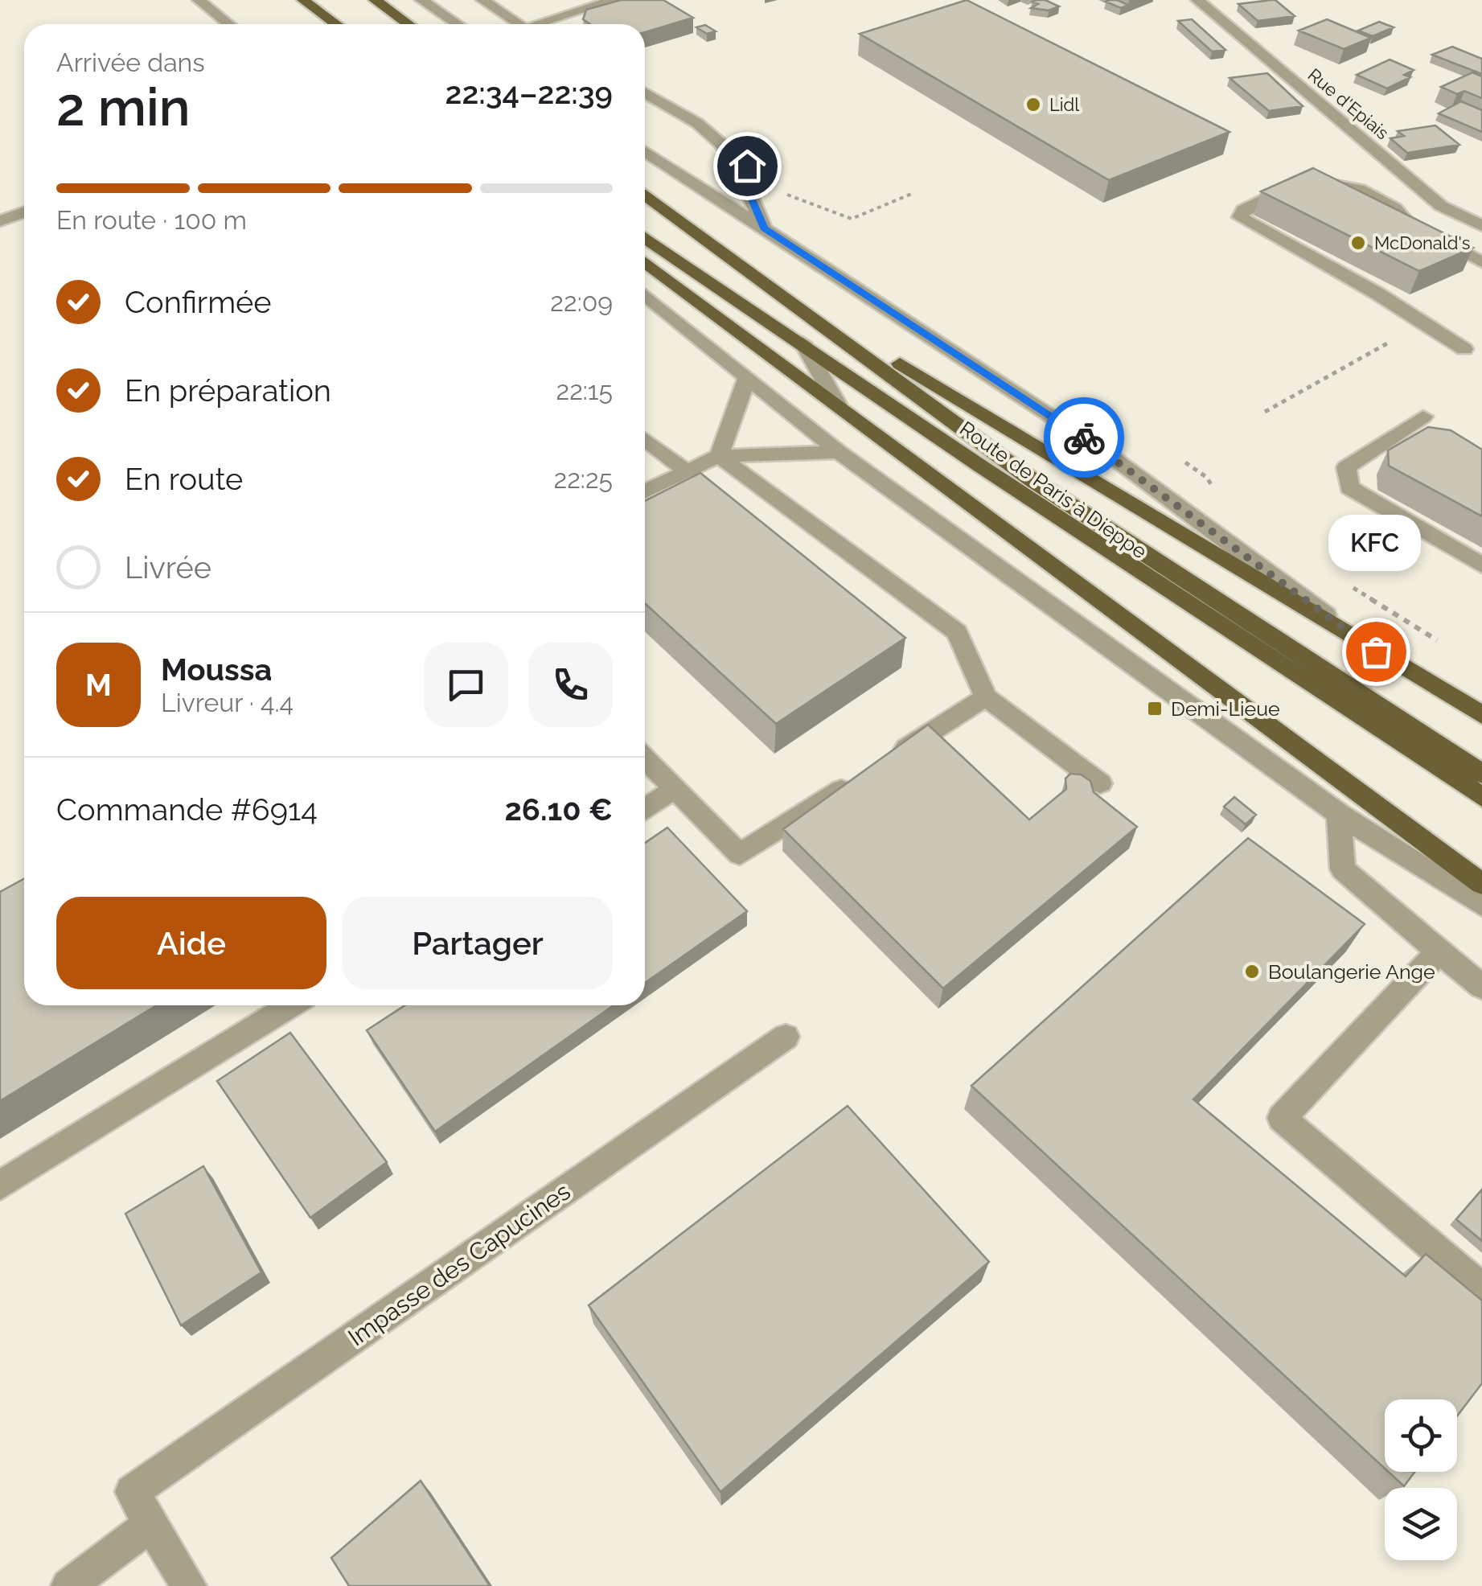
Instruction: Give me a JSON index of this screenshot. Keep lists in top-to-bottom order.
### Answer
{
  "streets": {
    "main road": ["Route de Paris à Dieppe"],
    "street": ["Rue d'Epiais", "Impasse des Capucines"]
  },
  "places": {
    "other": [
      "Lidl",
      "McDonald's",
      "KFC",
      "Boulangerie Ange"
    ],
    "transit": ["Demi-Lieue"]
  },
  "page": {
    "heading": ["2 min", "Arrivée dans", "22:34–22:39"],
    "panel": [
      "Moussa",
      "Livreur · 4.4",
      "Commande #6914",
      "26.10 €"
    ],
    "bar": "En route · 100 m",
    "list": [
      ["Confirmée", "22:09"],
      ["En préparation", "22:15"],
      ["En route", "22:25"],
      "Livrée"
    ],
    "bubble": "KFC",
    "round": "M",
    "buttons": ["Aide", "Partager"]
  }
}
